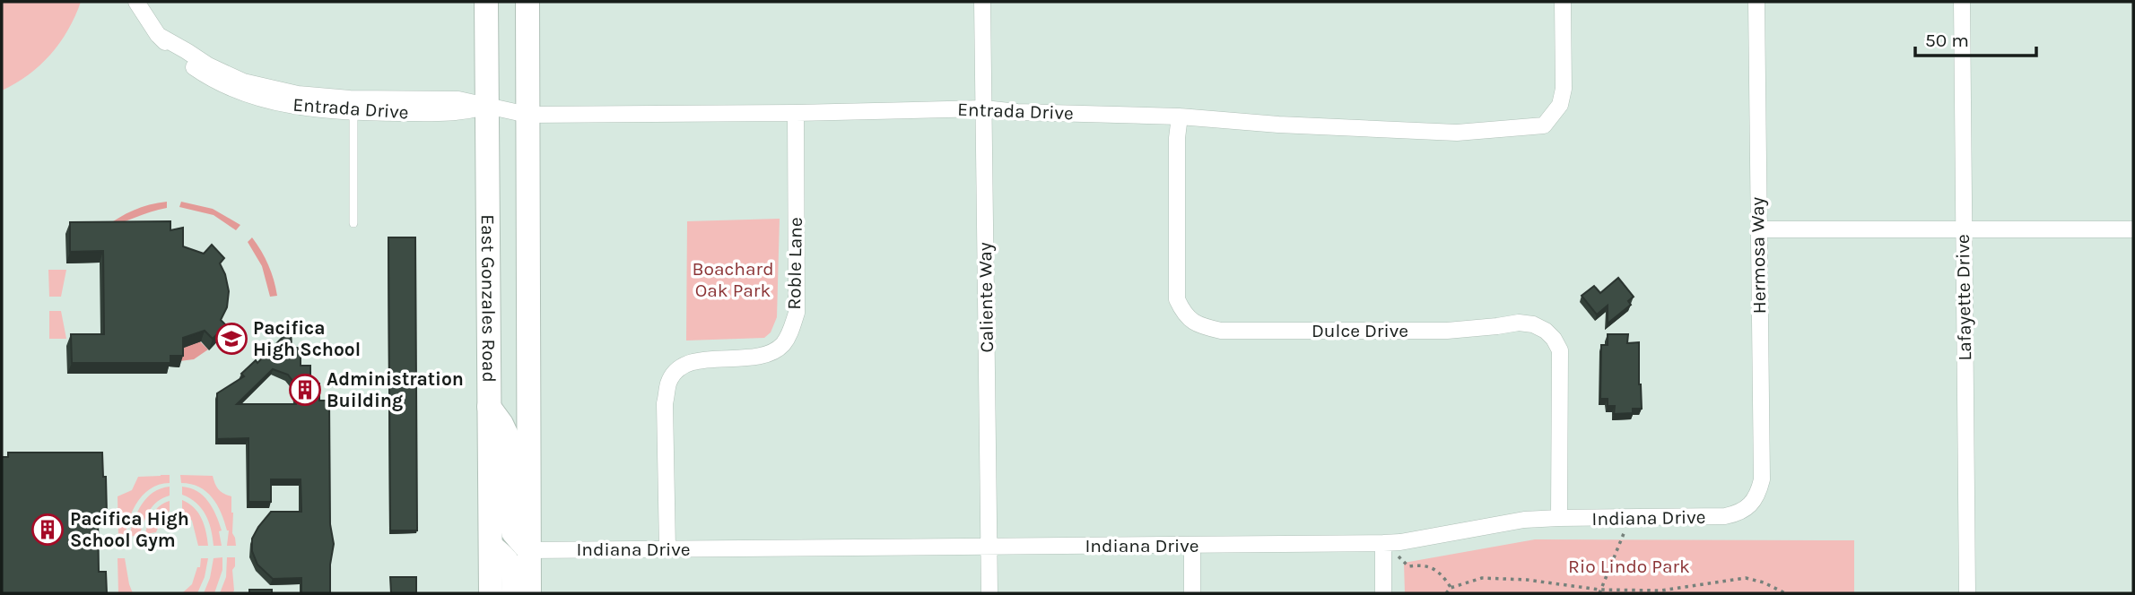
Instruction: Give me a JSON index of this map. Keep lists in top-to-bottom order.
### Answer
{
  "streets": {
    "main road": ["East Gonzales Road"],
    "street": [
      "Entrada Drive",
      "Hermosa Way",
      "Roble Lane",
      "Caliente Way",
      "Lafayette Drive",
      "Dulce Drive",
      "Indiana Drive"
    ]
  },
  "crossings": [
    ["Entrada Drive", "Roble Lane"],
    ["Entrada Drive", "East Gonzales Road"],
    ["Entrada Drive", "Caliente Way"],
    ["Entrada Drive", "Dulce Drive"],
    ["Hermosa Way", "Indiana Drive"],
    ["Roble Lane", "Indiana Drive"],
    ["East Gonzales Road", "Indiana Drive"],
    ["Caliente Way", "Indiana Drive"],
    ["Dulce Drive", "Indiana Drive"]
  ],
  "parks": ["Boachard Oak Park", "Rio Lindo Park"],
  "places": {
    "school or university": ["Pacifica High School"],
    "building": ["Administration Building", "Pacifica High School Gym"]
  },
  "scale_bar": "50 m"
}
